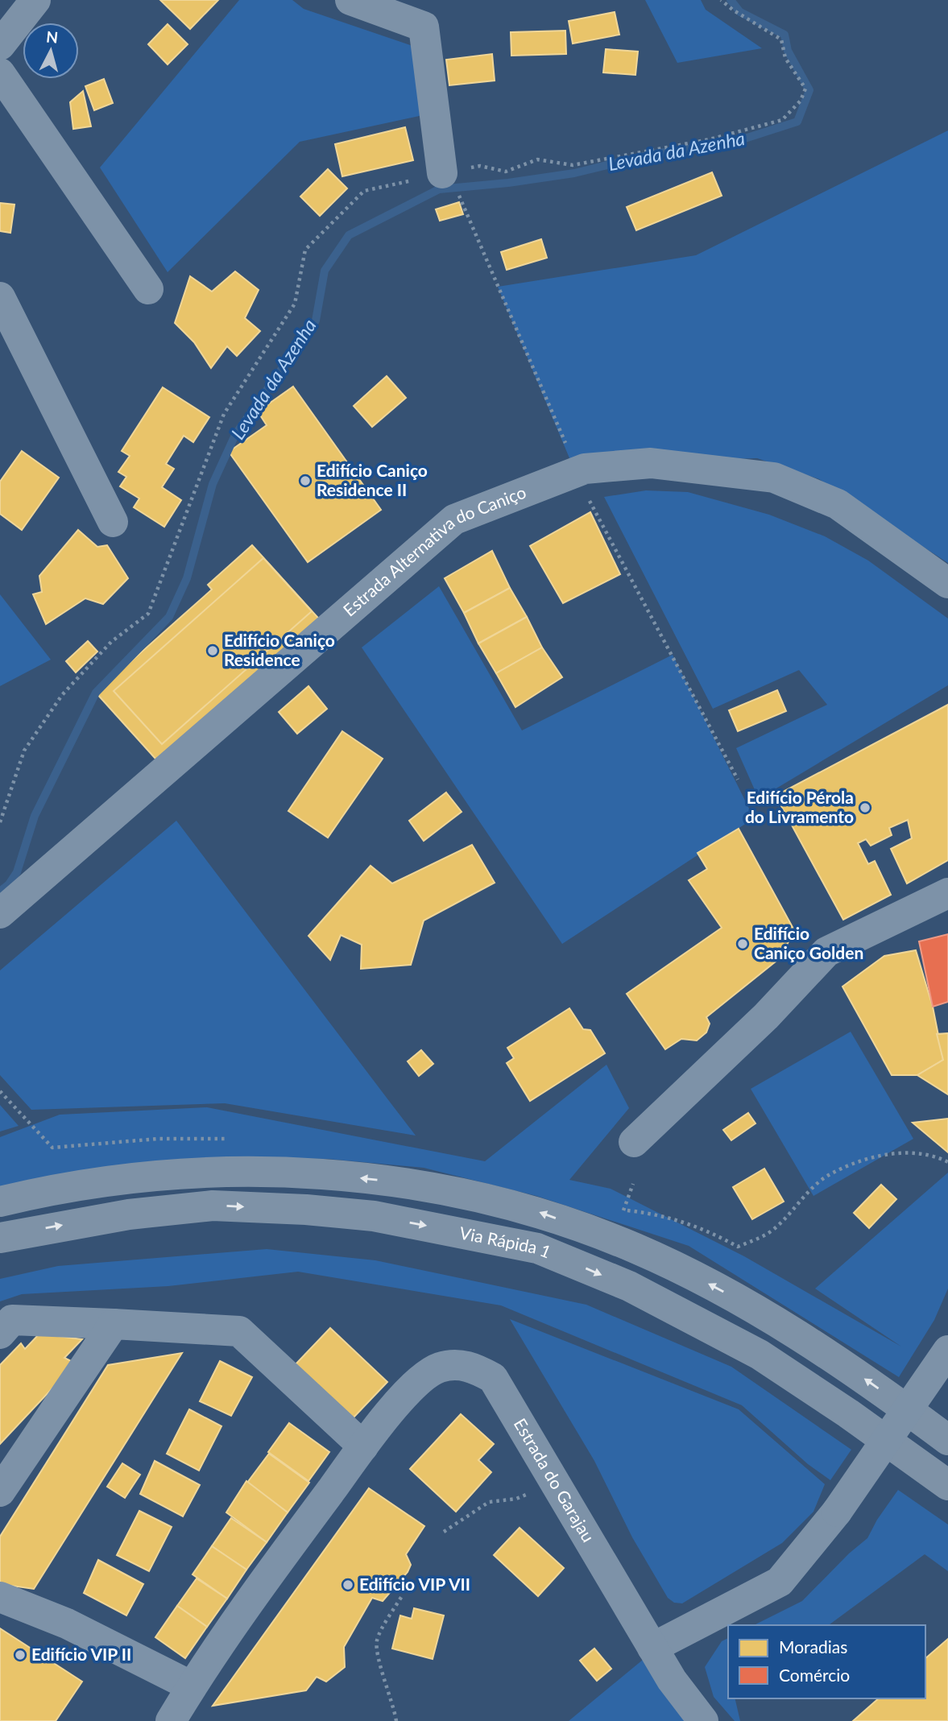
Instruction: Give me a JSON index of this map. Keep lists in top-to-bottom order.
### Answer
{
  "streets": {
    "highway": ["Via Rápida 1"],
    "street": ["Estrada Alternativa do Caniço", "Estrada do Garajau"]
  },
  "water": ["Levada da Azenha"],
  "places": [
    "Edifício Caniço Residence II",
    "Edifício Caniço Residence",
    "Edifício Pérola do Livramento",
    "Edifício Caniço Golden",
    "Edifício VIP VII",
    "Edifício VIP II"
  ],
  "legend": ["Moradias", "Comércio"],
  "north": "top"
}
